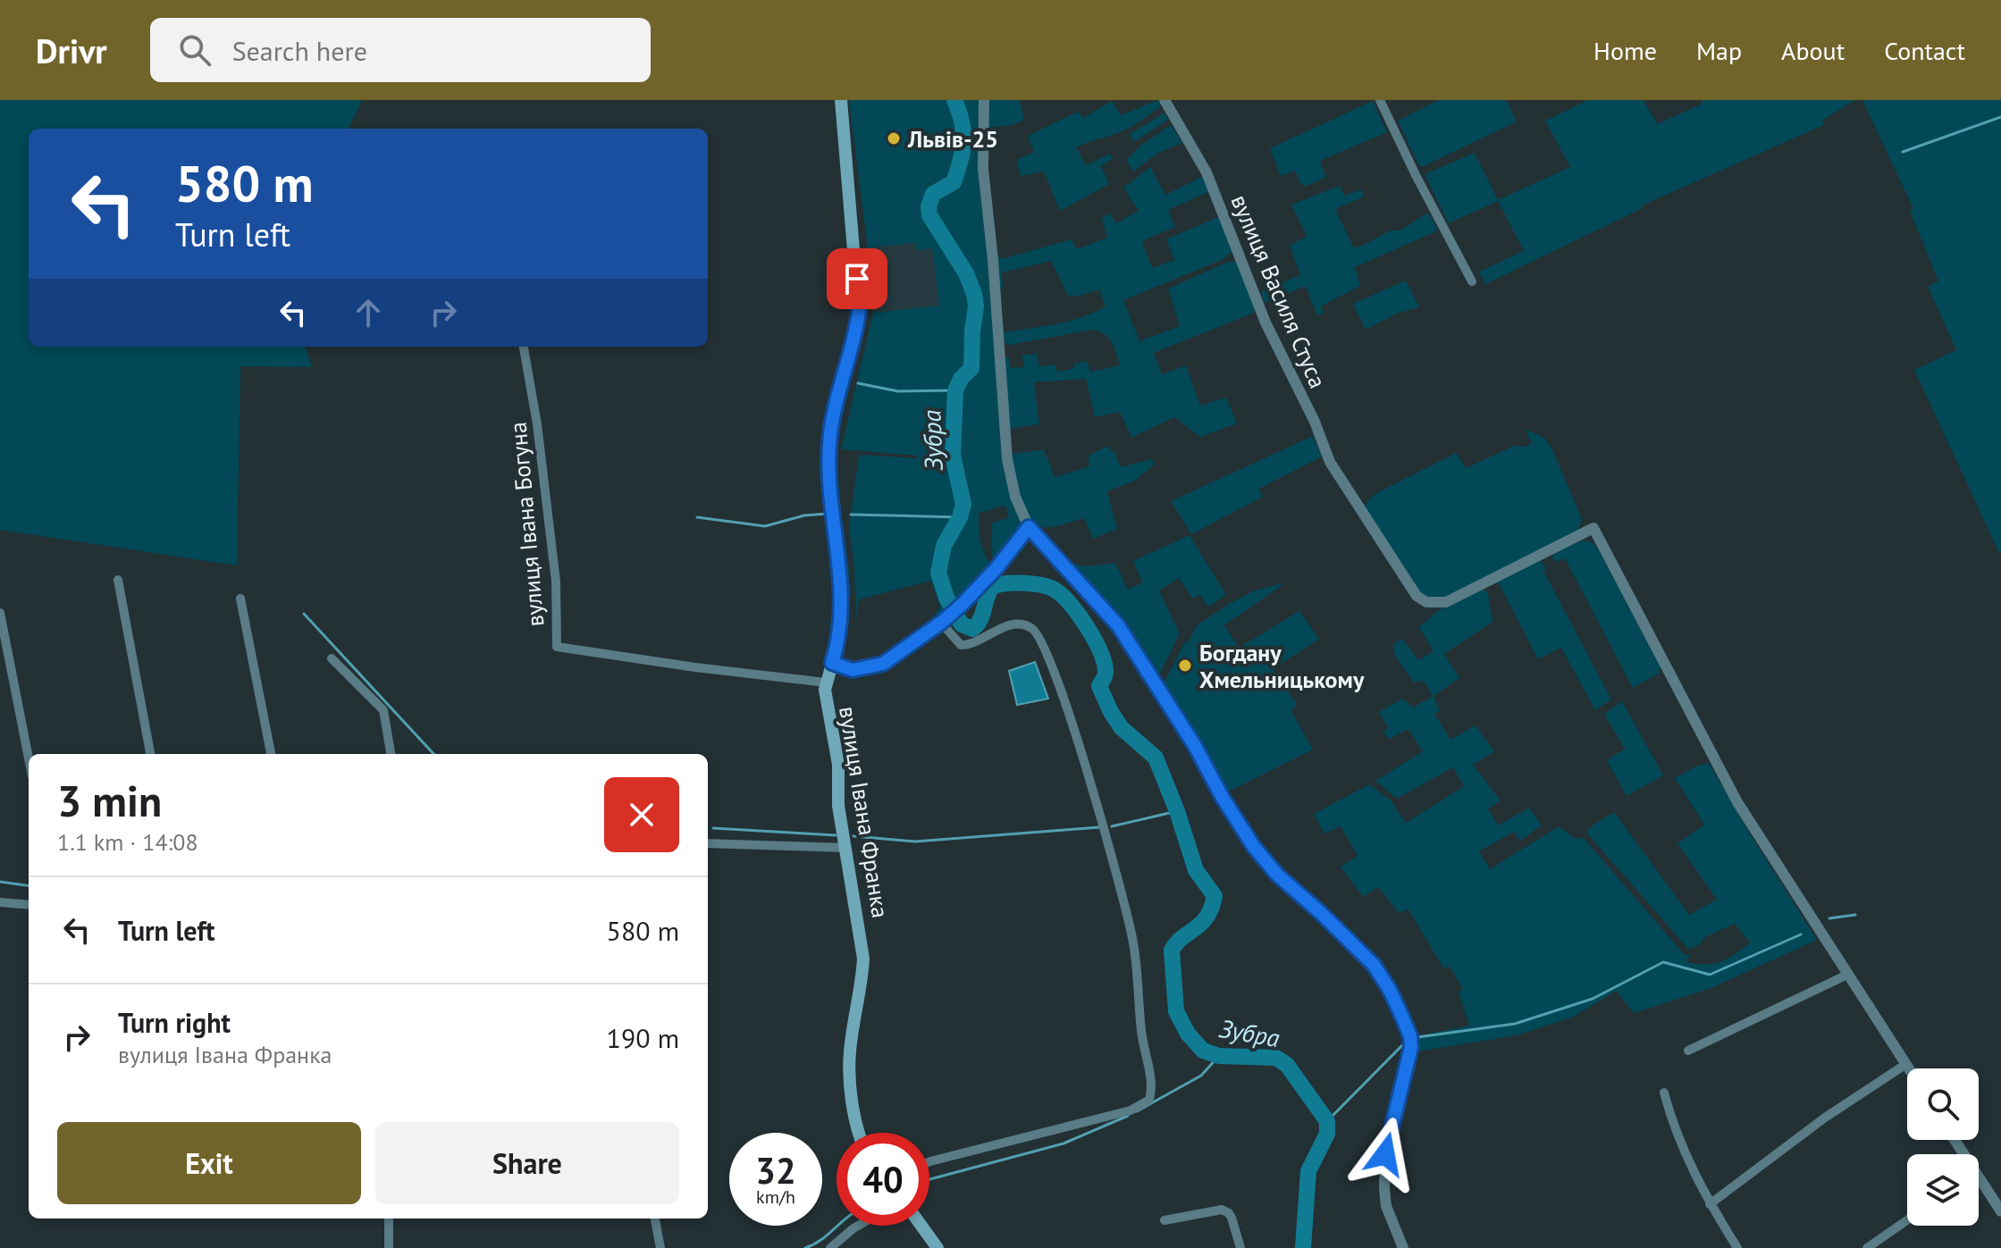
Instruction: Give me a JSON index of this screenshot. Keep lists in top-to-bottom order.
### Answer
{
  "streets": {
    "main road": ["вулиця Івана Франка"],
    "street": ["вулиця Василя Стуса", "вулиця Івана Богуна"]
  },
  "crossings": [
    ["вулиця Івана Богуна", "вулиця Івана Франка"]
  ],
  "water": ["Зубра"],
  "places": ["Львів-25", "Богдану Хмельницькому"],
  "page": {
    "header": "Drivr",
    "search": "Search here",
    "nav": [
      "Home",
      "Map",
      "About",
      "Contact"
    ],
    "turn": ["580 m", "Turn left"],
    "heading": ["3 min", "1.1 km · 14:08"],
    "list": [
      {
        "name": "Turn left",
        "value": "580 m"
      },
      {
        "name": "Turn right",
        "note": "вулиця Івана Франка",
        "value": "190 m"
      }
    ],
    "buttons": ["Exit", "Share"],
    "speed": "32 km/h",
    "limit": "40"
  }
}
